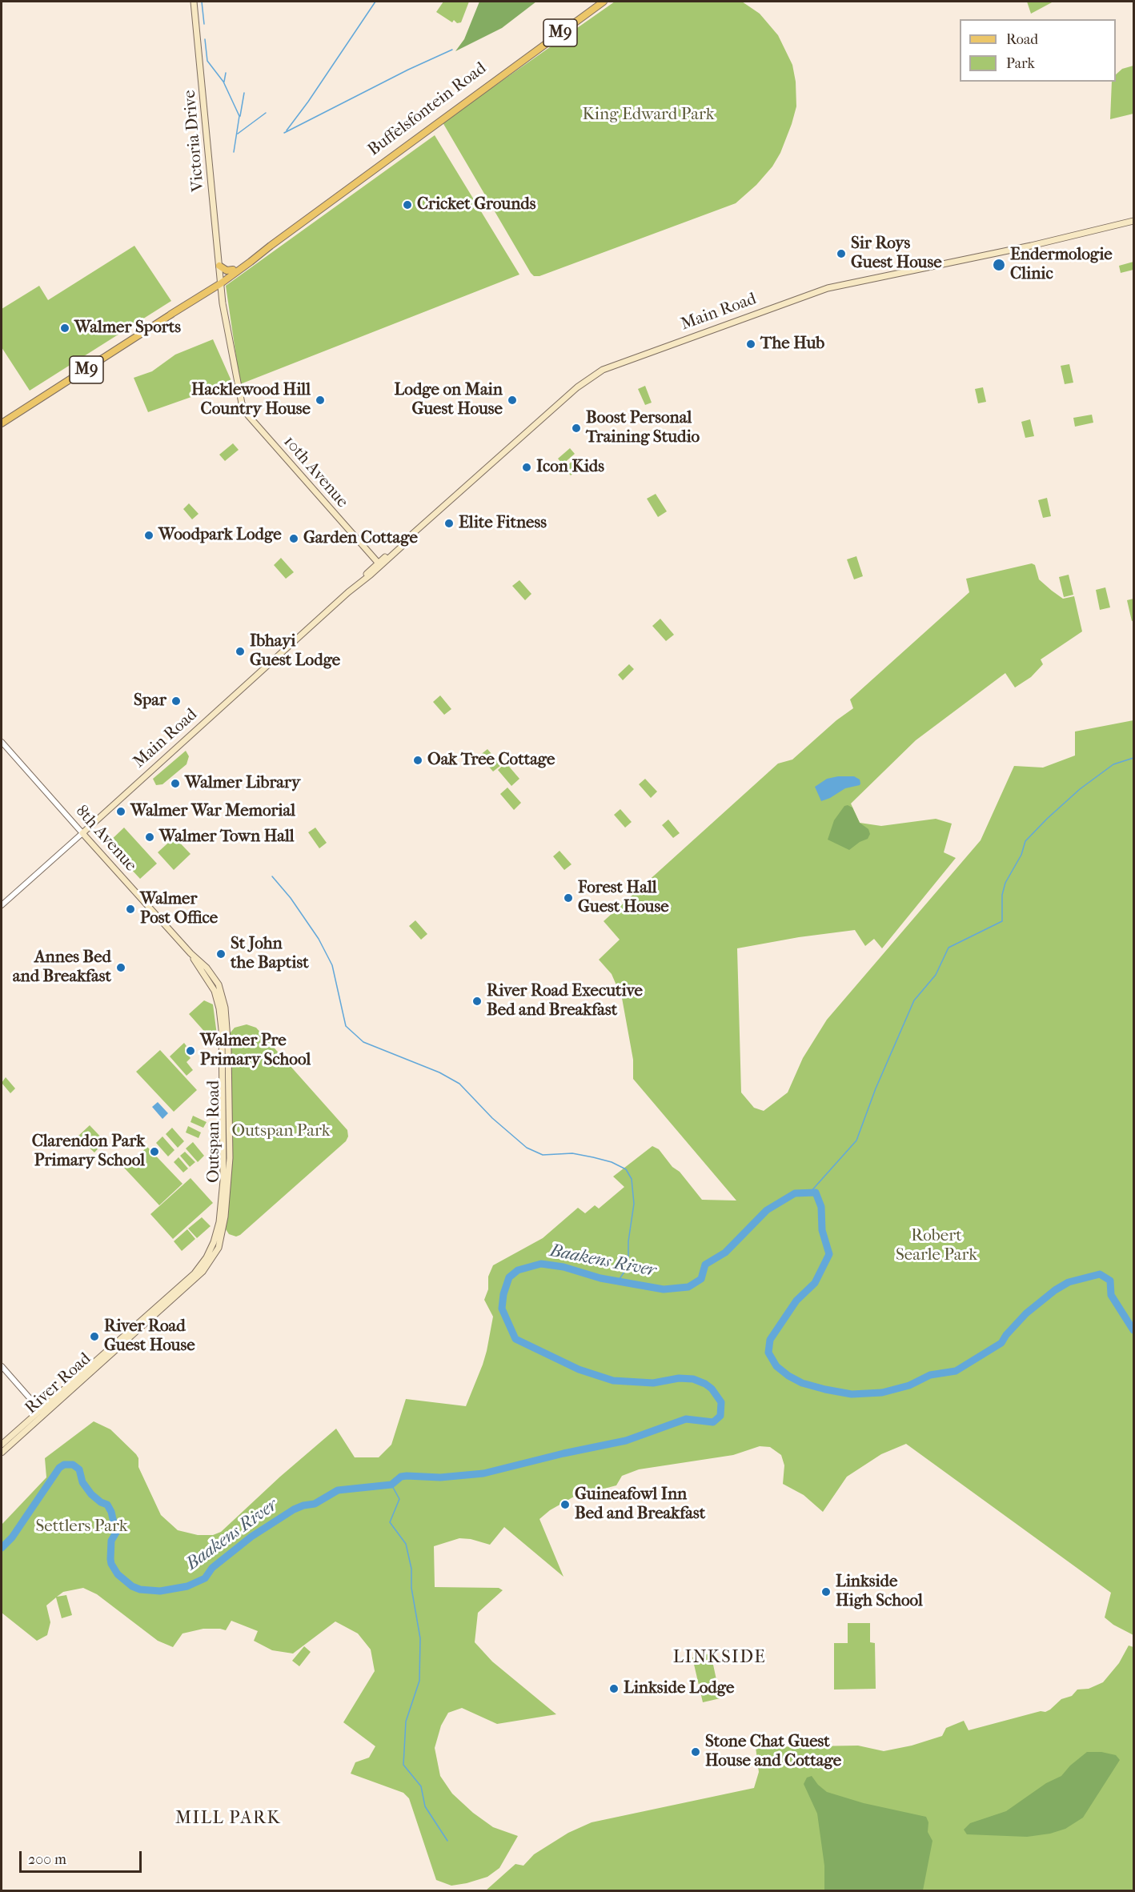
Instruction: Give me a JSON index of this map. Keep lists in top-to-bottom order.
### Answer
{
  "streets": {
    "main road": [
      "M9",
      "Buffelsfontein Road",
      "Victoria Drive",
      "Main Road",
      "10th Avenue",
      "8th Avenue",
      "Outspan Road",
      "River Road"
    ]
  },
  "crossings": [
    ["M9", "Buffelsfontein Road"],
    ["M9", "Victoria Drive"],
    ["M9", "10th Avenue"],
    ["Buffelsfontein Road", "Victoria Drive"],
    ["Buffelsfontein Road", "10th Avenue"],
    ["Victoria Drive", "10th Avenue"],
    ["Main Road", "10th Avenue"],
    ["Main Road", "8th Avenue"],
    ["8th Avenue", "Outspan Road"],
    ["Outspan Road", "River Road"]
  ],
  "districts": ["LINKSIDE", "MILL PARK"],
  "water": ["Baakens River"],
  "parks": [
    "King Edward Park",
    "Outspan Park",
    "Robert Searle Park",
    "Settlers Park"
  ],
  "places": [
    "Cricket Grounds",
    "Sir Roys Guest House",
    "Endermologie Clinic",
    "Walmer Sports",
    "The Hub",
    "Hacklewood Hill Country House",
    "Lodge on Main Guest House",
    "Boost Personal Training Studio",
    "Icon Kids",
    "Elite Fitness",
    "Woodpark Lodge",
    "Garden Cottage",
    "Ibhayi Guest Lodge",
    "Spar",
    "Oak Tree Cottage",
    "Walmer Library",
    "Walmer War Memorial",
    "Walmer Town Hall",
    "Forest Hall Guest House",
    "Walmer Post Office",
    "St John the Baptist",
    "Annes Bed and Breakfast",
    "River Road Executive Bed and Breakfast",
    "Walmer Pre Primary School",
    "Clarendon Park Primary School",
    "River Road Guest House",
    "Guineafowl Inn Bed and Breakfast",
    "Linkside High School",
    "Linkside Lodge",
    "Stone Chat Guest House and Cottage"
  ],
  "legend": ["Road", "Park"],
  "scale_bar": "200 m"
}
